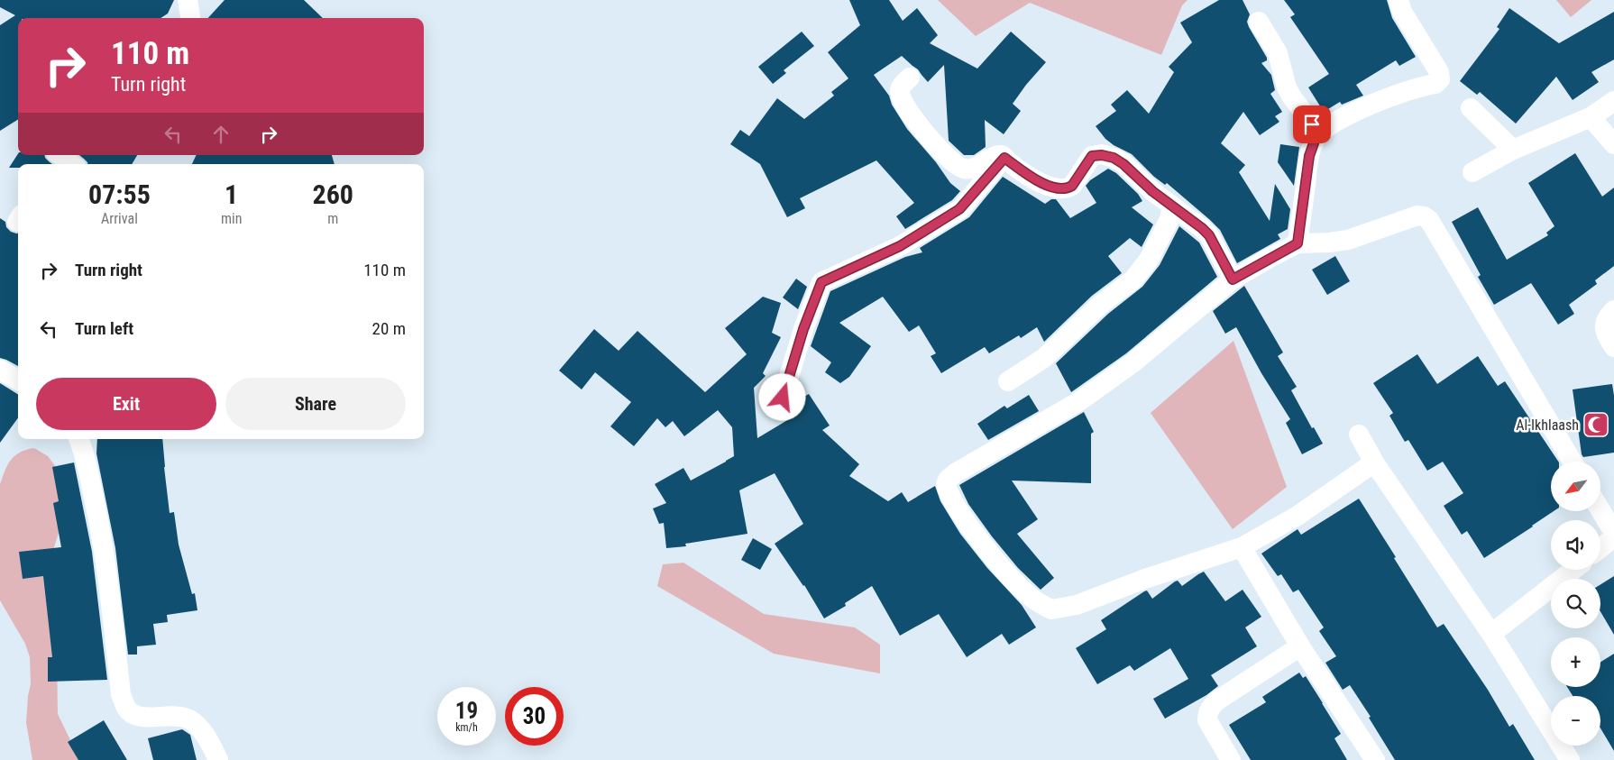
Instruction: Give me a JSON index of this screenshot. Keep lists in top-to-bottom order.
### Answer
{
  "places": {
    "mosque": ["Al-Ikhlaash"]
  },
  "north": "bottom left",
  "page": {
    "turn": ["110 m", "Turn right"],
    "eta": [
      "07:55",
      "Arrival",
      "1",
      "min",
      "260",
      "m"
    ],
    "list": [
      {
        "name": "Turn right",
        "value": "110 m"
      },
      {
        "name": "Turn left",
        "value": "20 m"
      }
    ],
    "buttons": ["Exit", "Share"],
    "map_buttons": ["+", "−"],
    "speed": "19 km/h",
    "limit": "30"
  }
}
